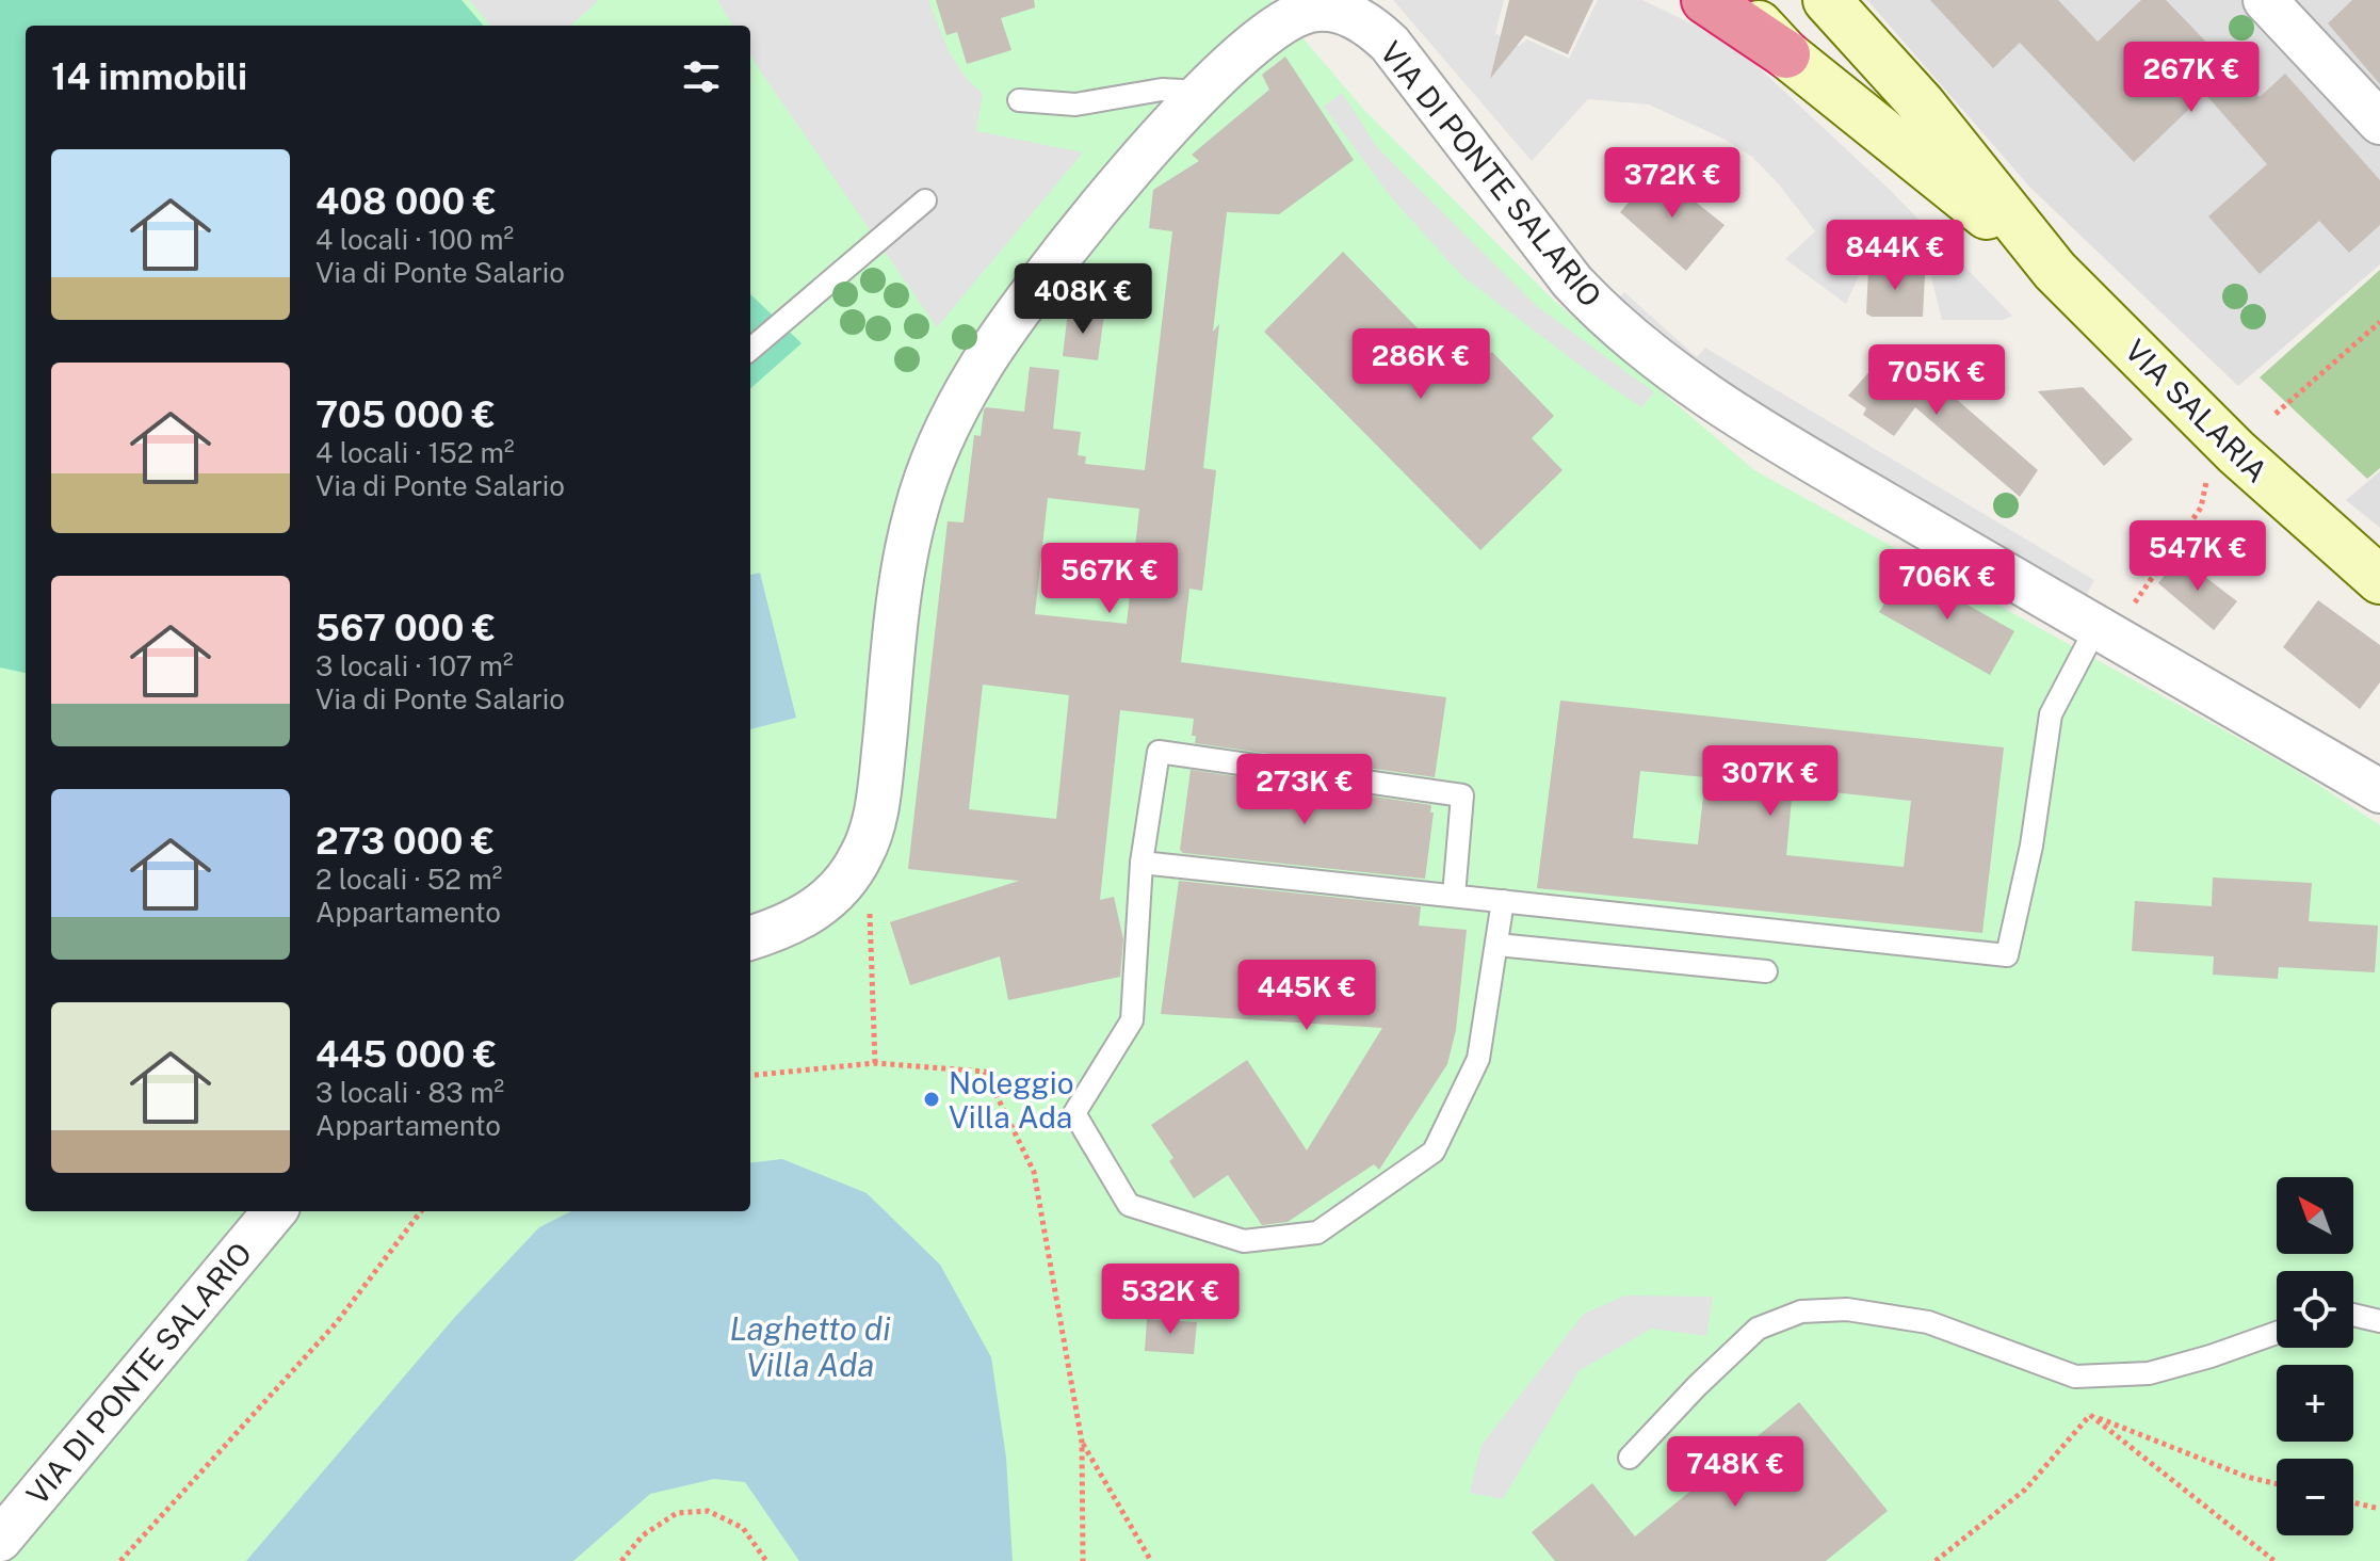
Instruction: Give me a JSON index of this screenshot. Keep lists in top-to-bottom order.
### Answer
{
  "streets": {
    "main road": ["VIA SALARIA"],
    "street": ["VIA DI PONTE SALARIO"]
  },
  "water": ["Laghetto di Villa Ada"],
  "places": ["Noleggio Villa Ada"],
  "north": "top left",
  "page": {
    "heading": "14 immobili",
    "price": [
      "267K €",
      "372K €",
      "844K €",
      "408K €",
      "286K €",
      "705K €",
      "547K €",
      "567K €",
      "706K €",
      "307K €",
      "273K €",
      "445K €",
      "532K €",
      "748K €"
    ],
    "list": [
      {
        "name": "408 000 €",
        "note": "4 locali · 100 m² · Via di Ponte Salario"
      },
      {
        "name": "705 000 €",
        "note": "4 locali · 152 m² · Via di Ponte Salario"
      },
      {
        "name": "567 000 €",
        "note": "3 locali · 107 m² · Via di Ponte Salario"
      },
      {
        "name": "273 000 €",
        "note": "2 locali · 52 m² · Appartamento"
      },
      {
        "name": "445 000 €",
        "note": "3 locali · 83 m² · Appartamento"
      }
    ],
    "map_buttons": ["+", "−"]
  }
}
